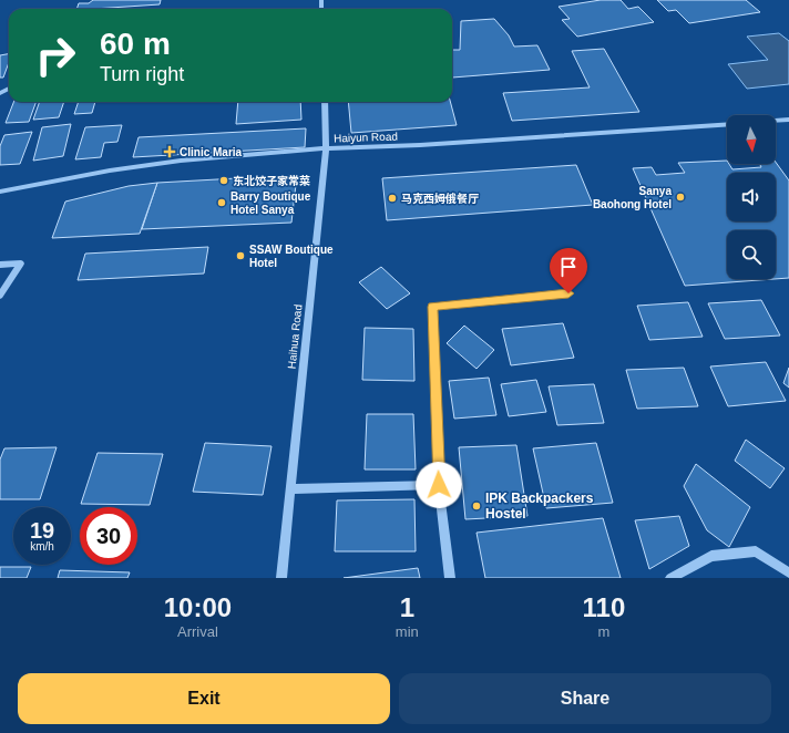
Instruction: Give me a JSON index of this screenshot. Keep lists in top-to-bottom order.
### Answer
{
  "streets": {
    "street": ["Haiyun Road", "Haihua Road"]
  },
  "crossings": [
    ["Haiyun Road", "Haihua Road"]
  ],
  "places": {
    "health": ["Clinic Maria"],
    "other": [
      "东北饺子家常菜",
      "Sanya Baohong Hotel",
      "马克西姆俄餐厅",
      "Barry Boutique Hotel Sanya",
      "SSAW Boutique Hotel",
      "IPK Backpackers Hostel"
    ]
  },
  "north": "bottom",
  "page": {
    "turn": ["60 m", "Turn right"],
    "speed": "19 km/h",
    "limit": "30",
    "eta": [
      "10:00",
      "Arrival",
      "1",
      "min",
      "110",
      "m"
    ],
    "buttons": ["Exit", "Share"]
  }
}
